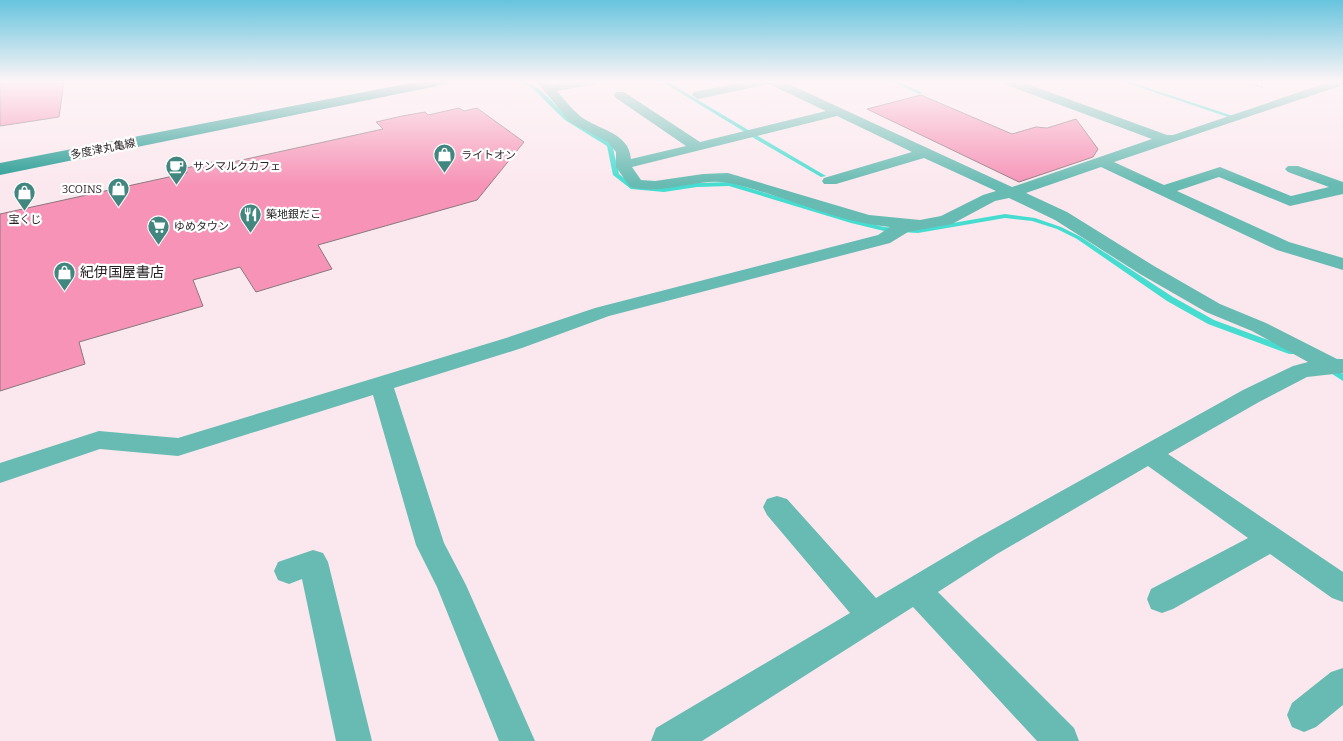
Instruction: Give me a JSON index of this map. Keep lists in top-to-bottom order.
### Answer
{
  "streets": {
    "main road": ["多度津丸亀線"]
  },
  "places": {
    "shop": [
      "ライトオン",
      "3COINS",
      "宝くじ",
      "紀伊国屋書店"
    ],
    "cafe": ["サンマルクカフェ"],
    "restaurant": ["築地銀だこ"],
    "supermarket": ["ゆめタウン"]
  }
}
